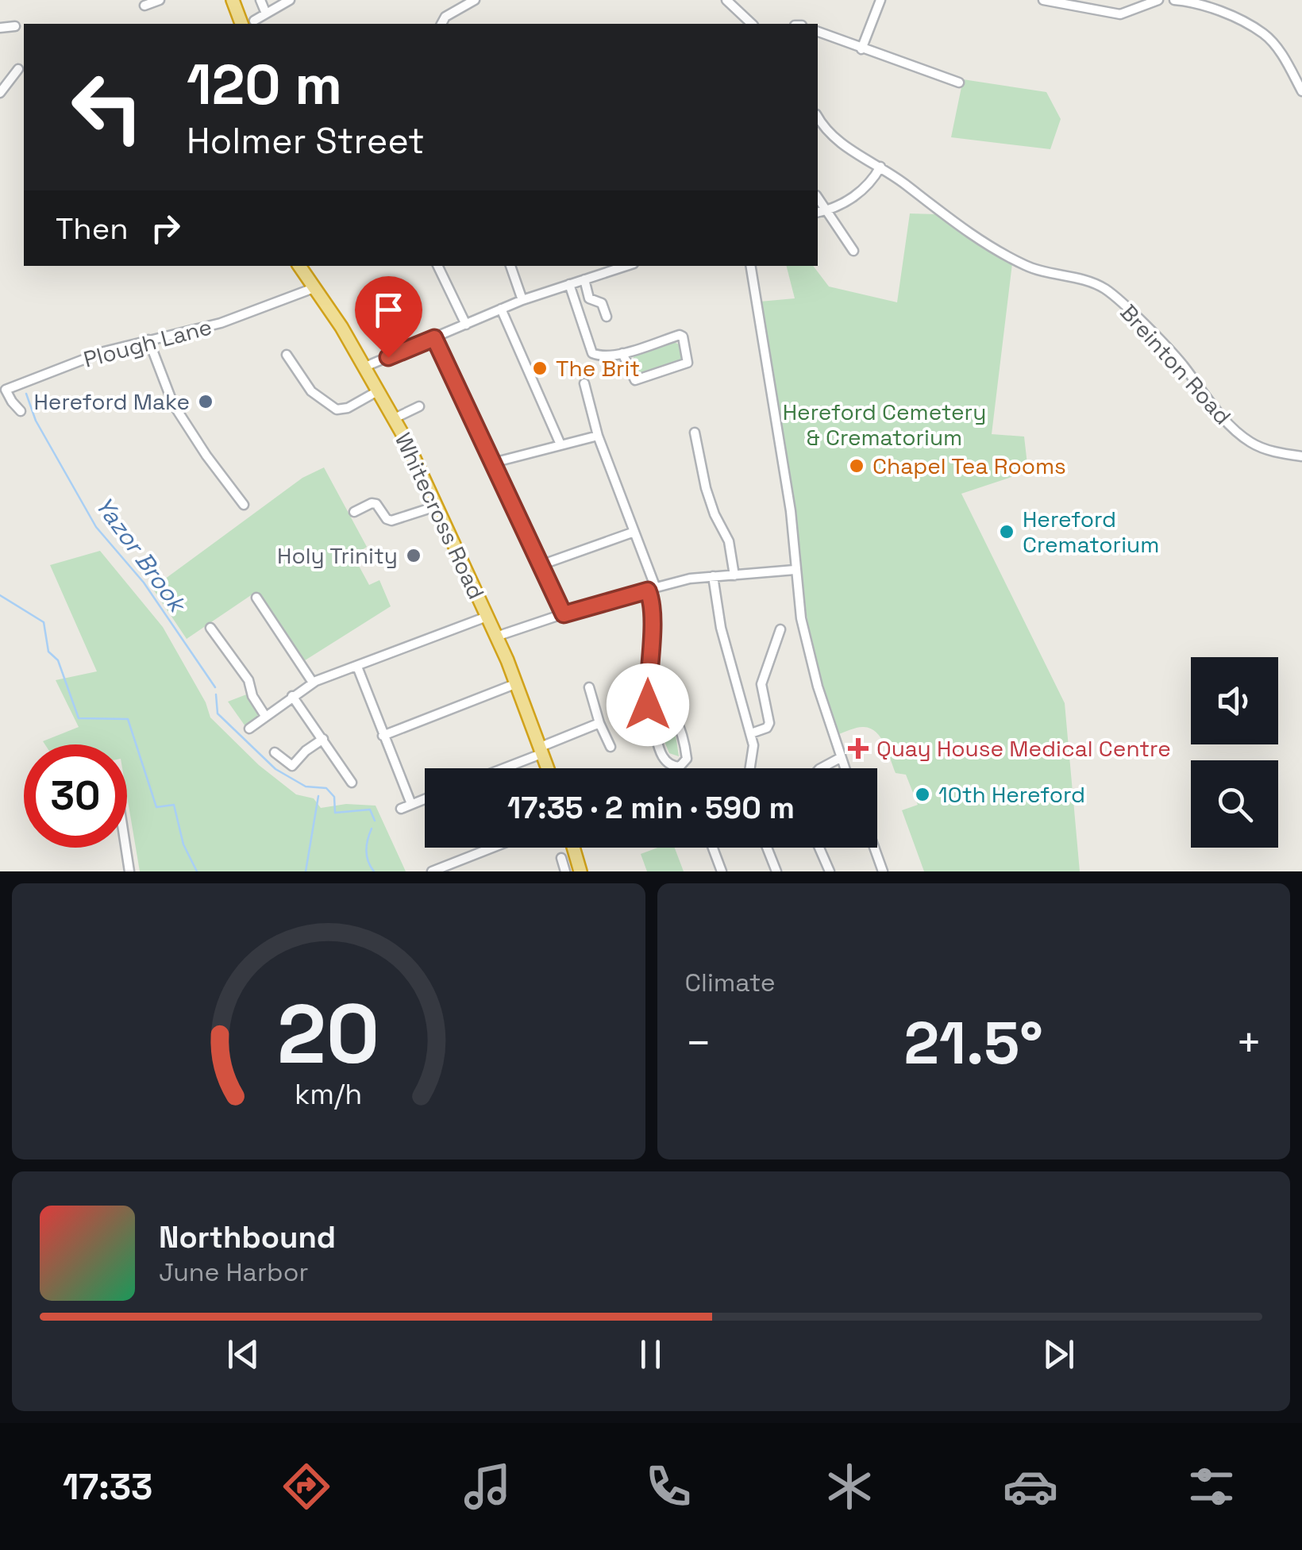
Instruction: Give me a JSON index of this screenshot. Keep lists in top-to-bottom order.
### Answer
{
  "streets": {
    "highway": ["Whitecross Road"],
    "street": ["Plough Lane", "Breinton Road"]
  },
  "crossings": [
    ["Plough Lane", "Whitecross Road"]
  ],
  "water": ["Yazor Brook"],
  "parks": ["Hereford Cemetery & Crematorium"],
  "places": {
    "other": [
      "The Brit",
      "Hereford Make",
      "Chapel Tea Rooms",
      "Hereford Crematorium",
      "Holy Trinity",
      "10th Hereford"
    ],
    "health": ["Quay House Medical Centre"]
  },
  "page": {
    "turn": ["120 m", "Holmer Street"],
    "then": "Then",
    "limit": "30",
    "trip": "17:35 · 2 min · 590 m",
    "tile": "Climate",
    "heat": ["−", "21.5°", "+"],
    "song": ["Northbound", "June Harbor"],
    "tabs": "17:33",
    "gauge": ["20", "km/h"]
  }
}
